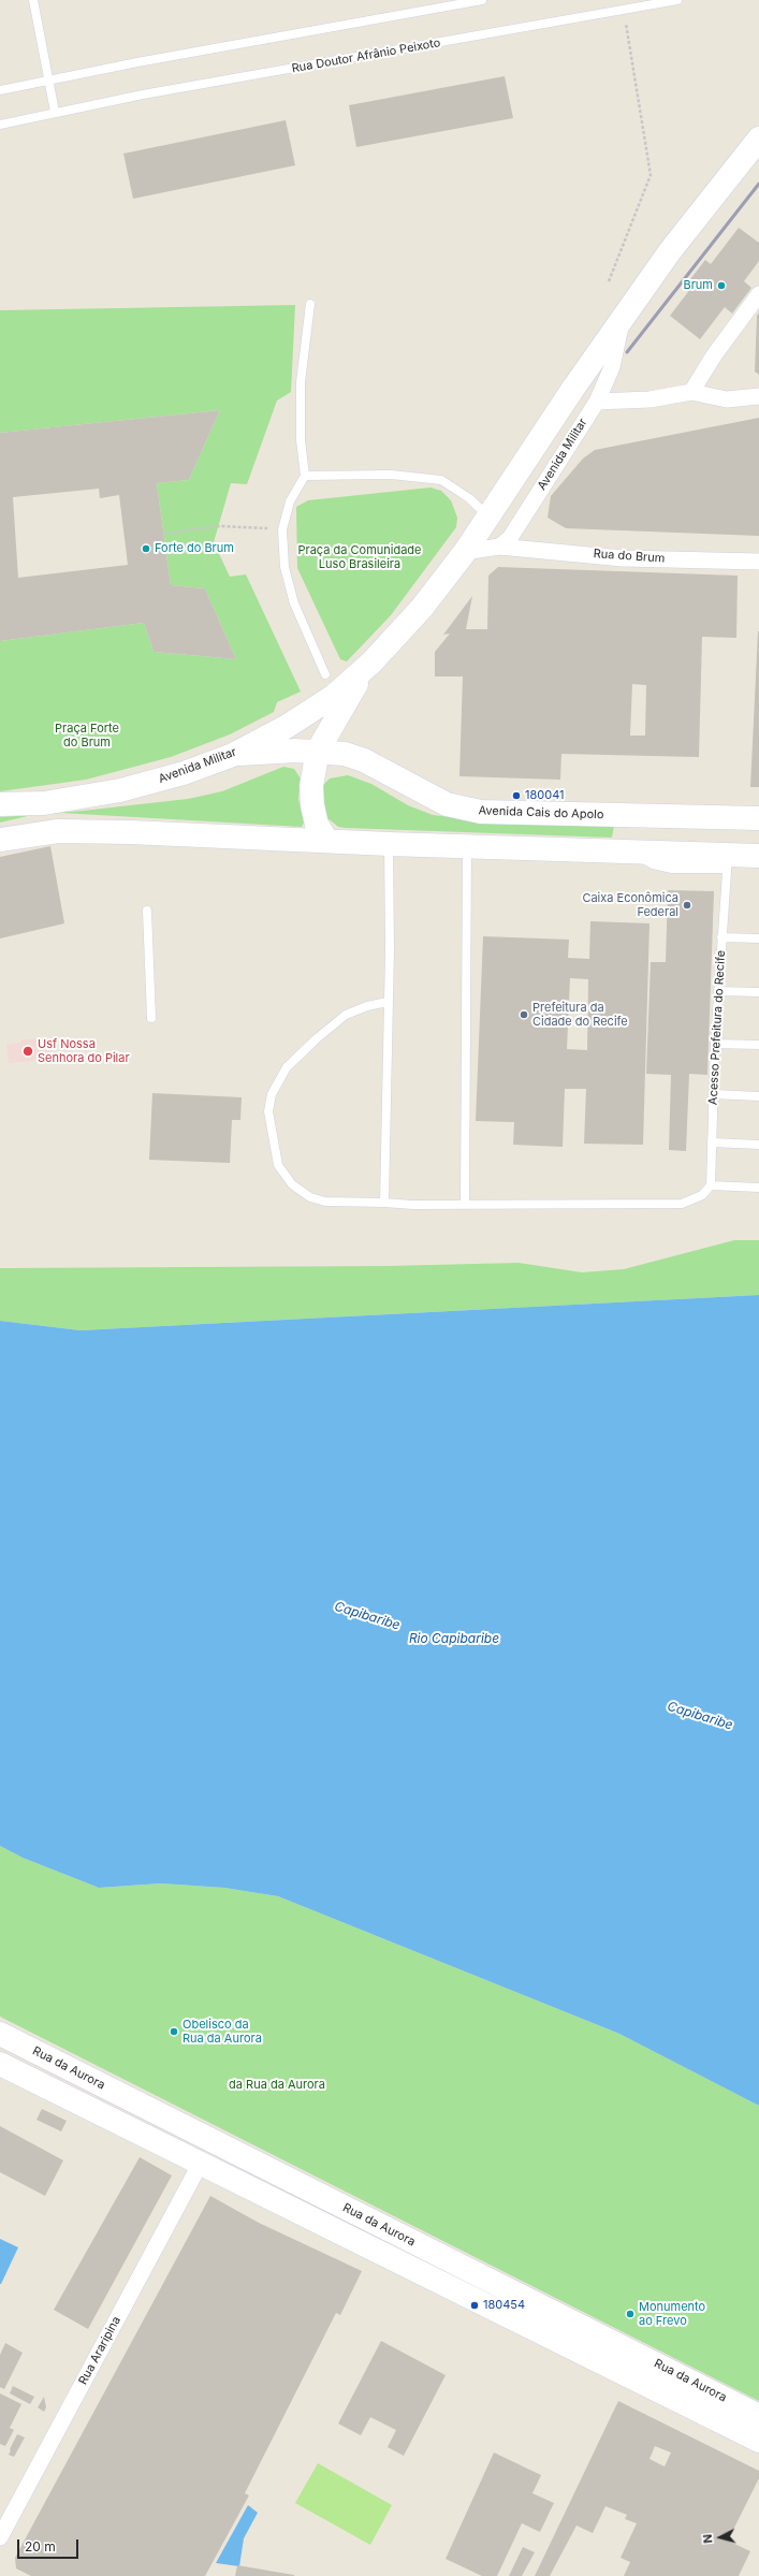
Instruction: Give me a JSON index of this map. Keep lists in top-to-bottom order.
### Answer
{
  "streets": {
    "main road": ["Avenida Militar", "Avenida Cais do Apolo", "Rua da Aurora"],
    "street": ["Rua do Brum", "Rua Araripina"],
    "lane": ["Rua Doutor Afrânio Peixoto", "Acesso Prefeitura do Recife"]
  },
  "crossings": [
    ["Avenida Militar", "Rua do Brum"],
    ["Avenida Militar", "Avenida Cais do Apolo"],
    ["Rua da Aurora", "Rua Araripina"]
  ],
  "water": ["Capibaribe", "Rio Capibaribe"],
  "parks": ["Praça da Comunidade Luso Brasileira", "Praça Forte do Brum", "da Rua da Aurora"],
  "places": [
    "Brum",
    "Forte do Brum",
    "180041",
    "Caixa Econômica Federal",
    "Prefeitura da Cidade do Recife",
    "Usf Nossa Senhora do Pilar",
    "Obelisco da Rua da Aurora",
    "180454",
    "Monumento ao Frevo"
  ],
  "scale_bar": "20 m",
  "north": "left"
}
